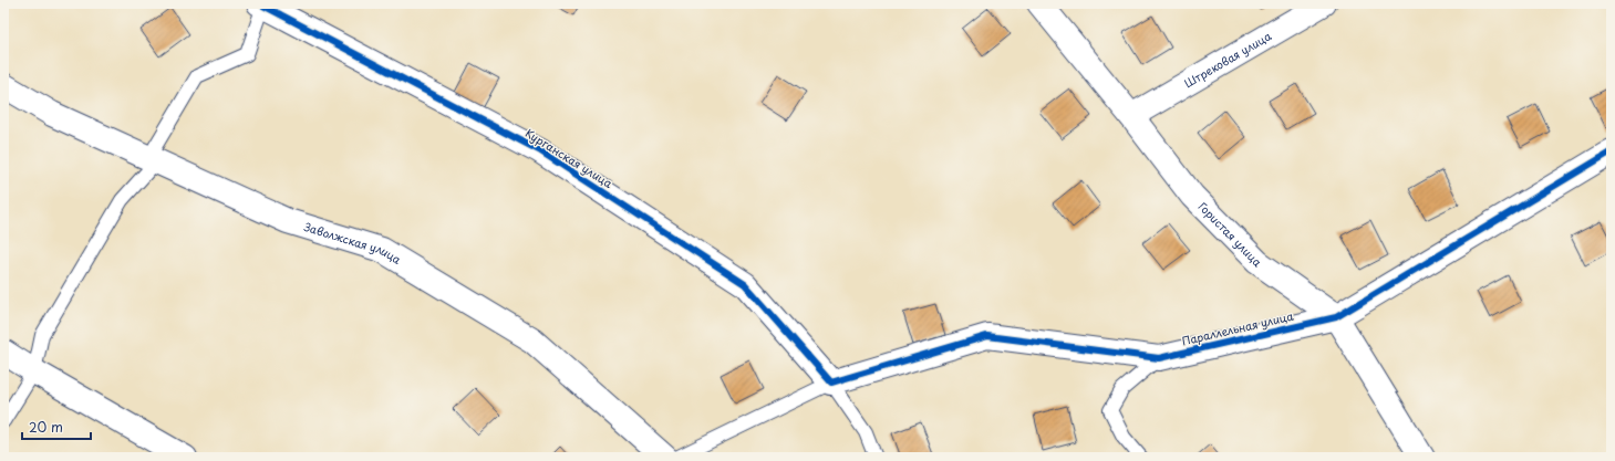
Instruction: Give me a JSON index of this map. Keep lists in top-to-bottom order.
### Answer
{
  "streets": {
    "street": [
      "Штрековая улица",
      "Курганская улица",
      "Гористая улица",
      "Заволжская улица",
      "Параллельная улица"
    ]
  },
  "crossings": [
    ["Штрековая улица", "Гористая улица"],
    ["Курганская улица", "Параллельная улица"],
    ["Гористая улица", "Параллельная улица"]
  ],
  "scale_bar": "20 m"
}
